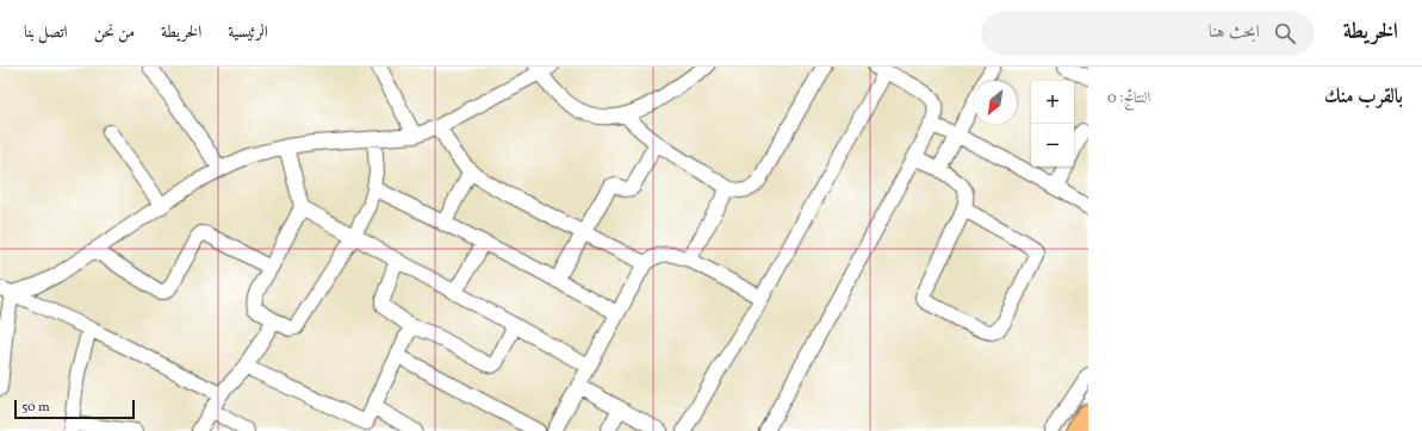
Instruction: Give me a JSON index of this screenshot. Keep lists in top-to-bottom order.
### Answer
{
  "scale_bar": "50 m",
  "north": "bottom left",
  "page": {
    "header": "الخريطة",
    "search": "ابحث هنا",
    "nav": [
      "الرئيسية",
      "الخريطة",
      "من نحن",
      "اتصل بنا"
    ],
    "heading": ["بالقرب منك", "النتائج: 0"],
    "map_buttons": ["+", "−"],
    "scale": "50 m"
  }
}
